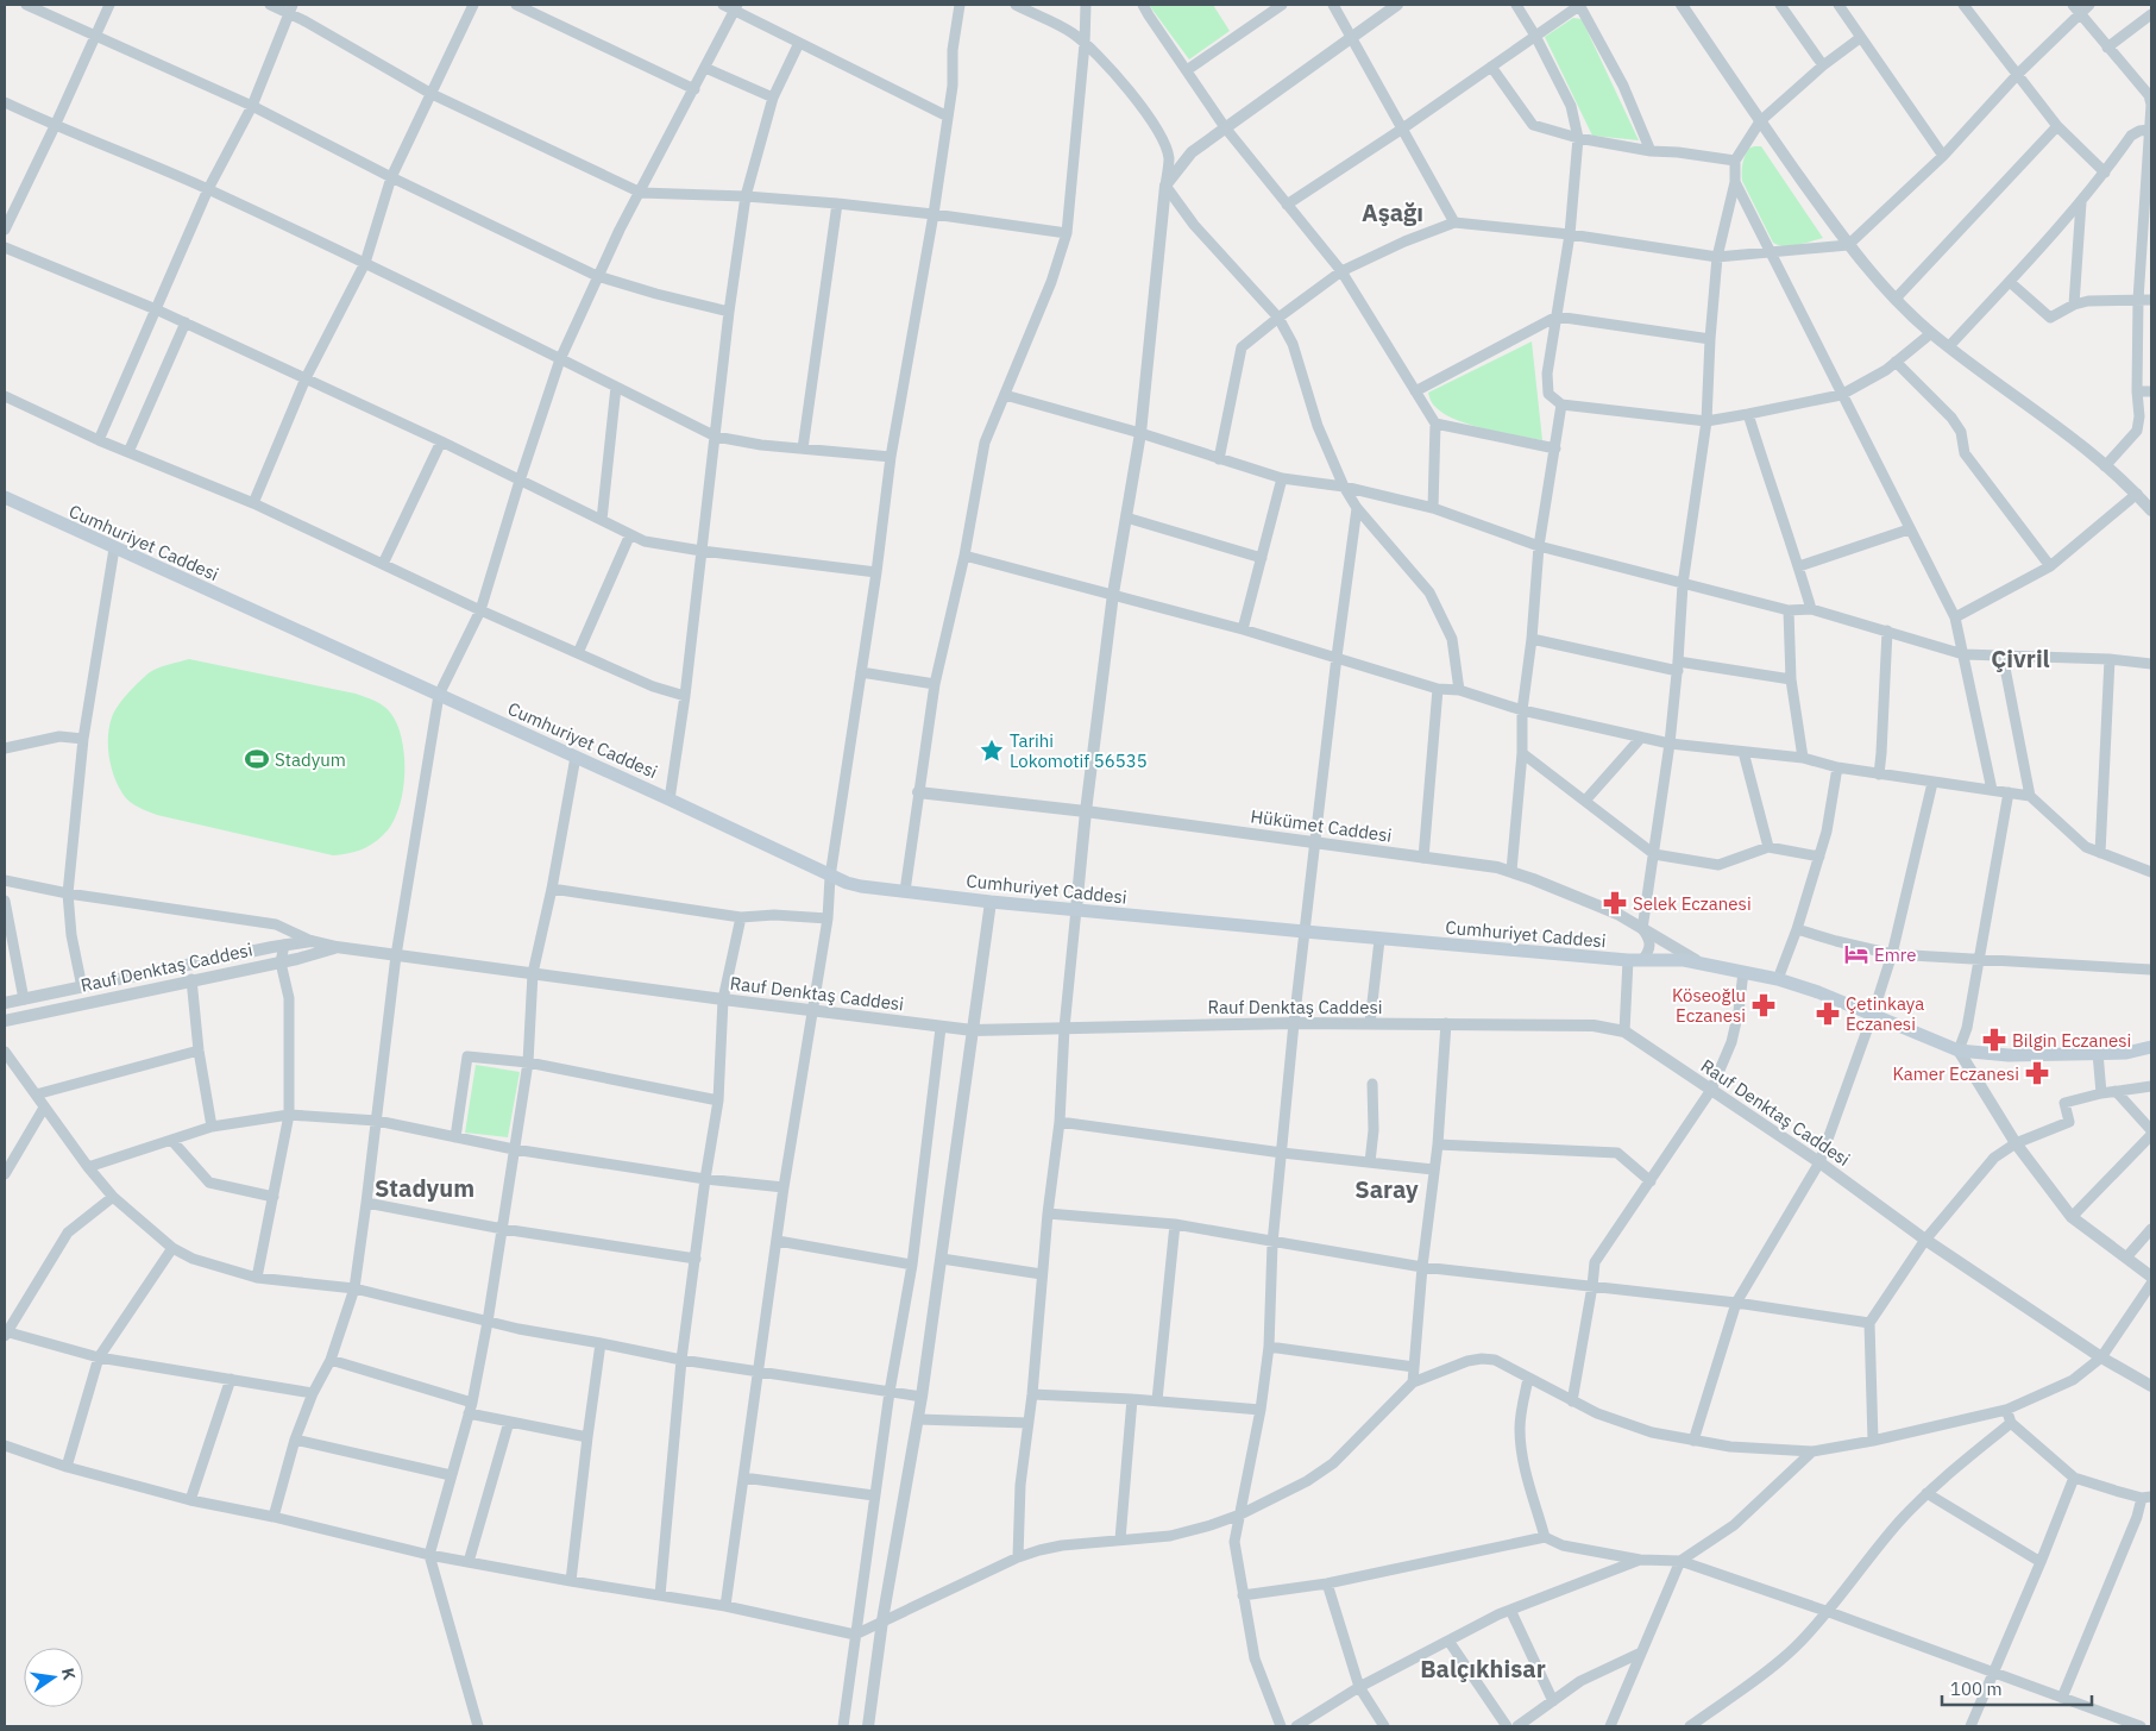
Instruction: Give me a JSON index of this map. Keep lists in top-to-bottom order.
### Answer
{
  "streets": {
    "main road": ["Cumhuriyet Caddesi"],
    "street": ["Hükümet Caddesi", "Rauf Denktaş Caddesi"]
  },
  "crossings": [
    ["Cumhuriyet Caddesi", "Hükümet Caddesi"]
  ],
  "districts": [
    "Aşağı",
    "Çivril",
    "Stadyum",
    "Saray",
    "Balçıkhisar"
  ],
  "places": {
    "place": ["Tarihi Lokomotif 56535"],
    "sports": ["Stadyum"],
    "pharmacy": [
      "Selek Eczanesi",
      "Köseoğlu Eczanesi",
      "Çetinkaya Eczanesi",
      "Bilgin Eczanesi",
      "Kamer Eczanesi"
    ],
    "hotel": ["Emre"]
  },
  "scale_bar": "100 m",
  "north": "right"
}
